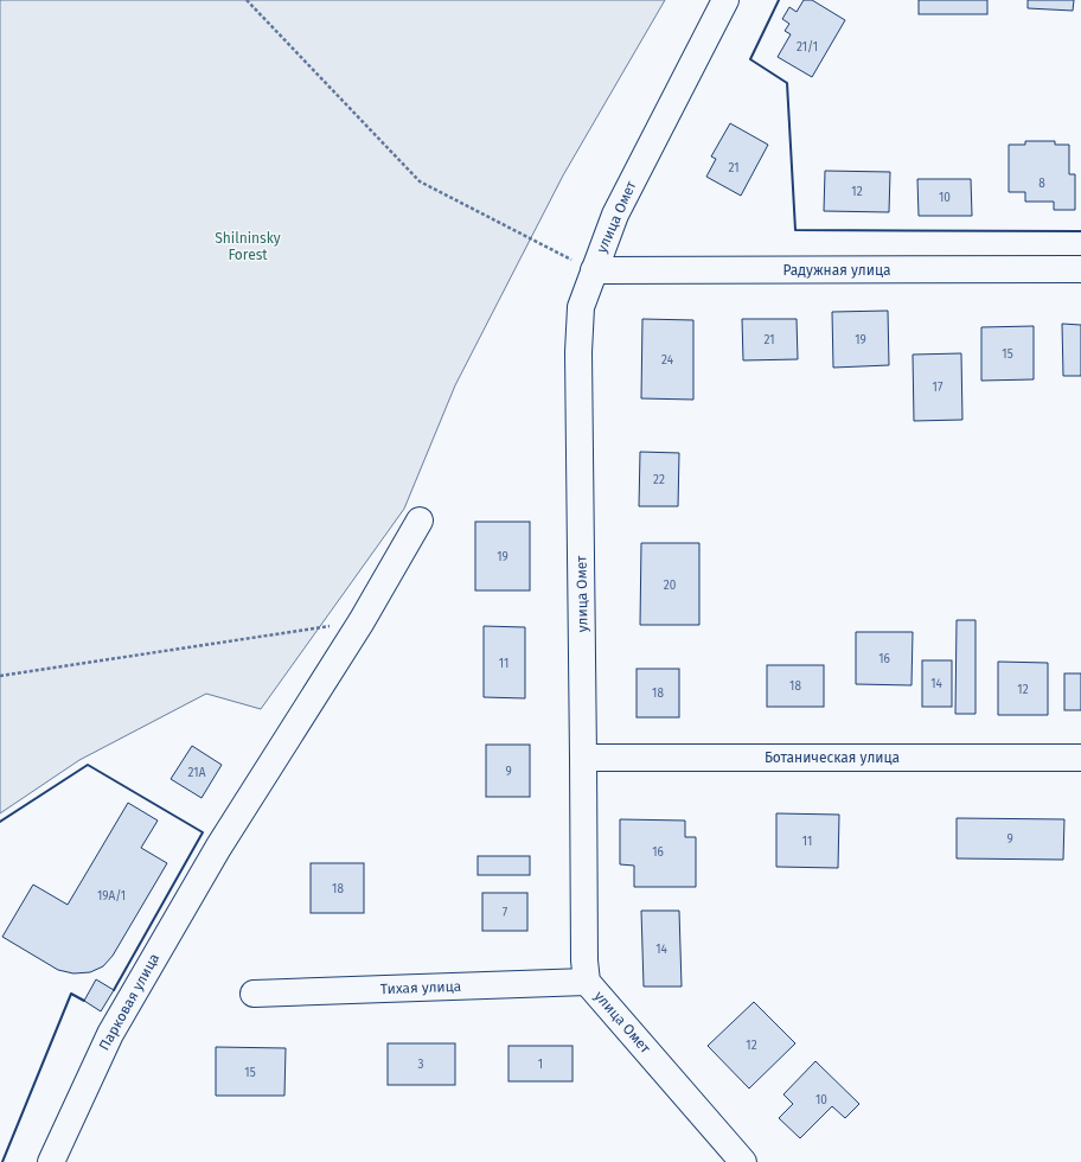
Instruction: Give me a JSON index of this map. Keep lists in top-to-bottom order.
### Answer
{
  "streets": {
    "street": [
      "улица Омет",
      "Радужная улица",
      "Ботаническая улица",
      "Тихая улица",
      "Парковая улица"
    ]
  },
  "crossings": [
    ["улица Омет", "Радужная улица"],
    ["улица Омет", "Ботаническая улица"],
    ["улица Омет", "Тихая улица"]
  ],
  "parks": ["Shilninsky Forest"],
  "house_numbers": [
    "21/1",
    "21",
    "8",
    "12",
    "10",
    "21",
    "19",
    "15",
    "24",
    "17",
    "22",
    "19",
    "20",
    "16",
    "11",
    "14",
    "18",
    "12",
    "18",
    "9",
    "21А",
    "9",
    "11",
    "16",
    "18",
    "19А/1",
    "7",
    "14",
    "12",
    "3",
    "1",
    "15",
    "10"
  ]
}
